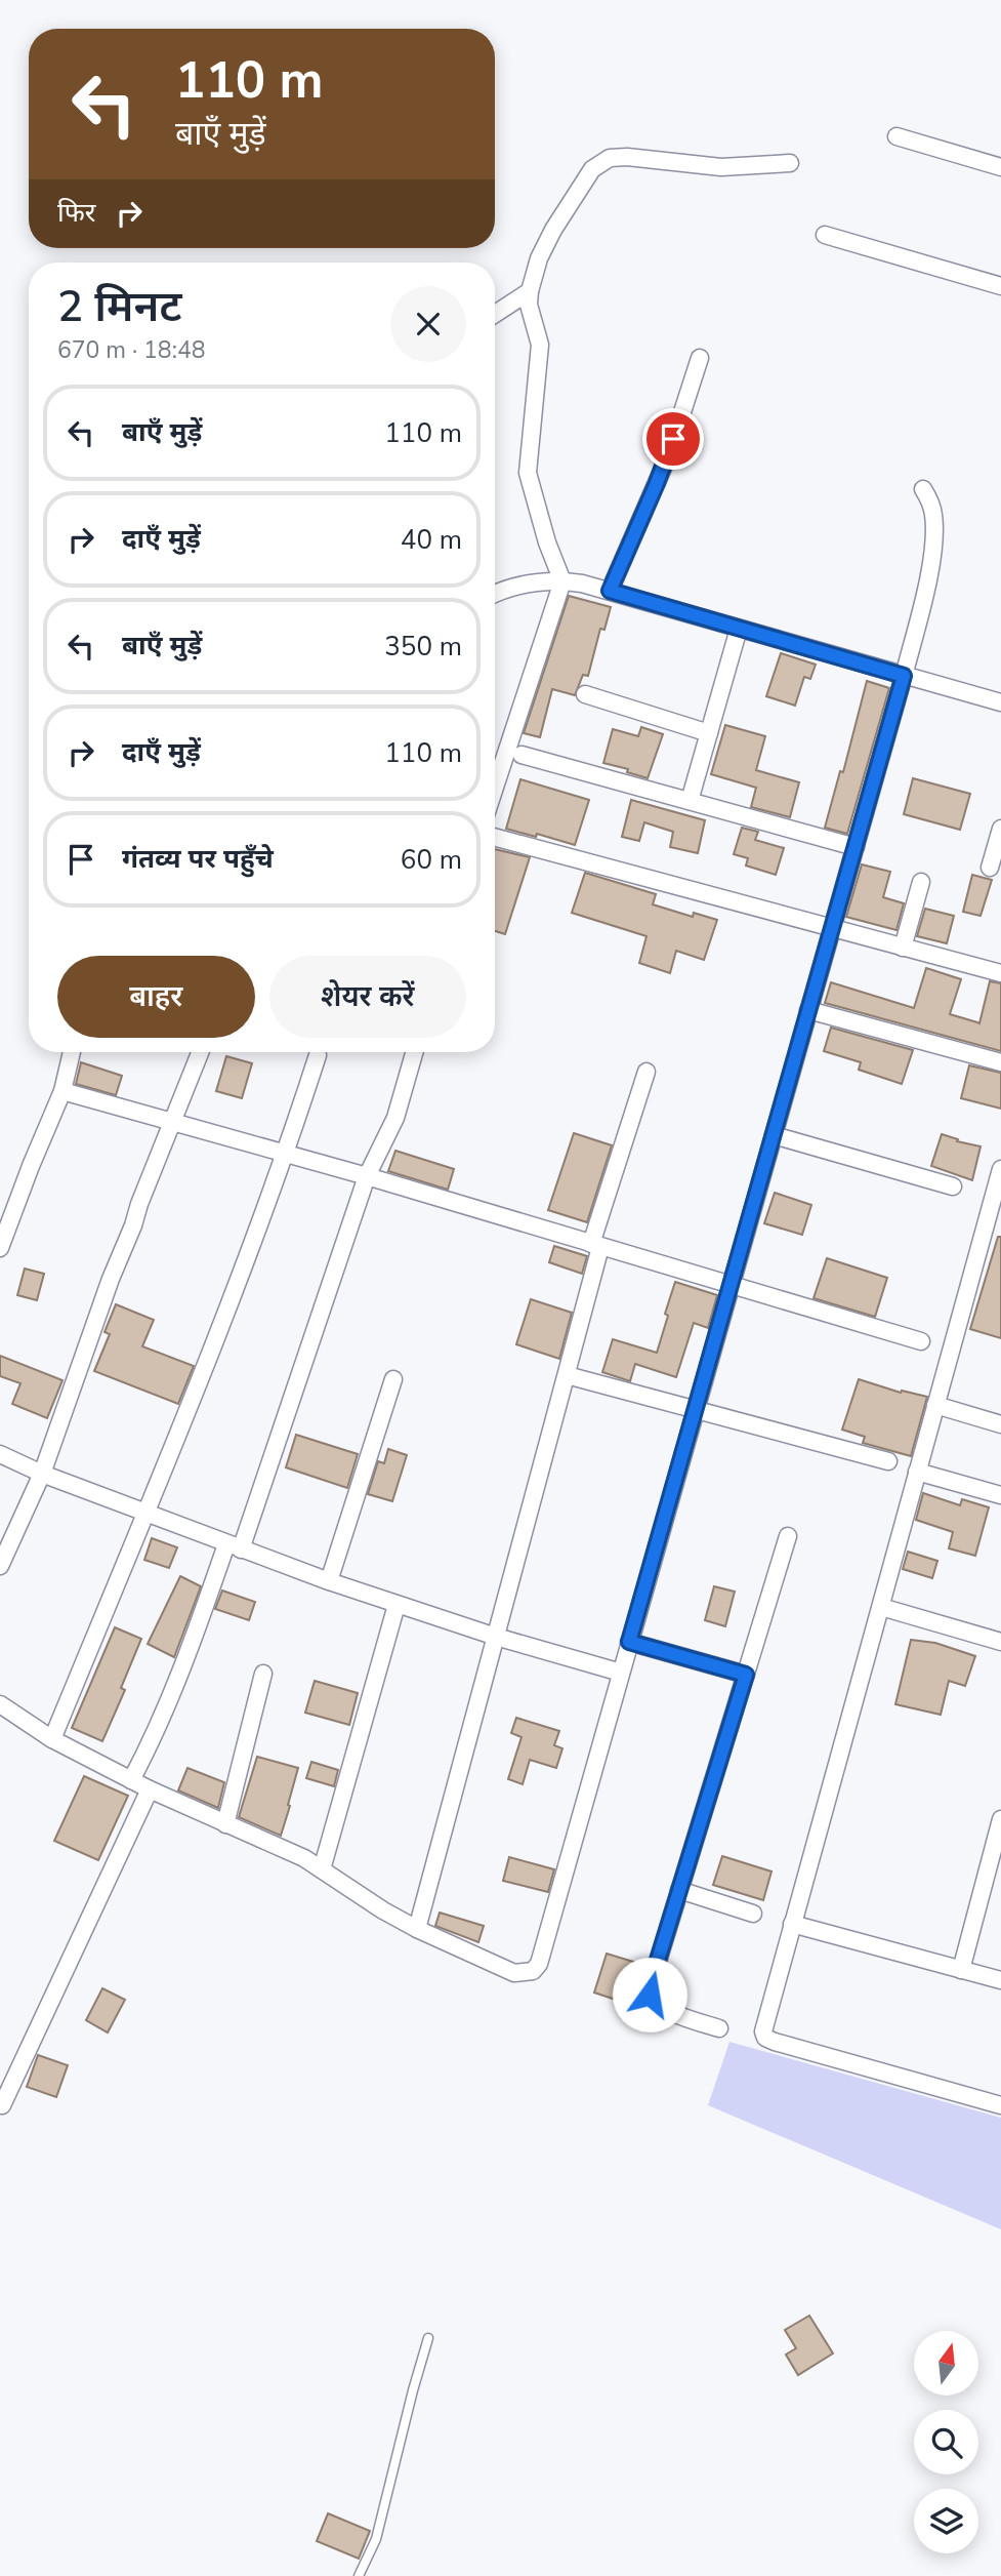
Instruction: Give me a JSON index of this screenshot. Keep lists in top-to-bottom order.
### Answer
{
  "north": "top",
  "page": {
    "turn": ["110 m", "बाएँ मुड़ें"],
    "then": "फिर",
    "heading": ["2 मिनट", "670 m · 18:48"],
    "list": [
      {
        "name": "बाएँ मुड़ें",
        "value": "110 m"
      },
      {
        "name": "दाएँ मुड़ें",
        "value": "40 m"
      },
      {
        "name": "बाएँ मुड़ें",
        "value": "350 m"
      },
      {
        "name": "दाएँ मुड़ें",
        "value": "110 m"
      },
      {
        "name": "गंतव्य पर पहुँचे",
        "value": "60 m"
      }
    ],
    "buttons": ["बाहर", "शेयर करें"]
  }
}
